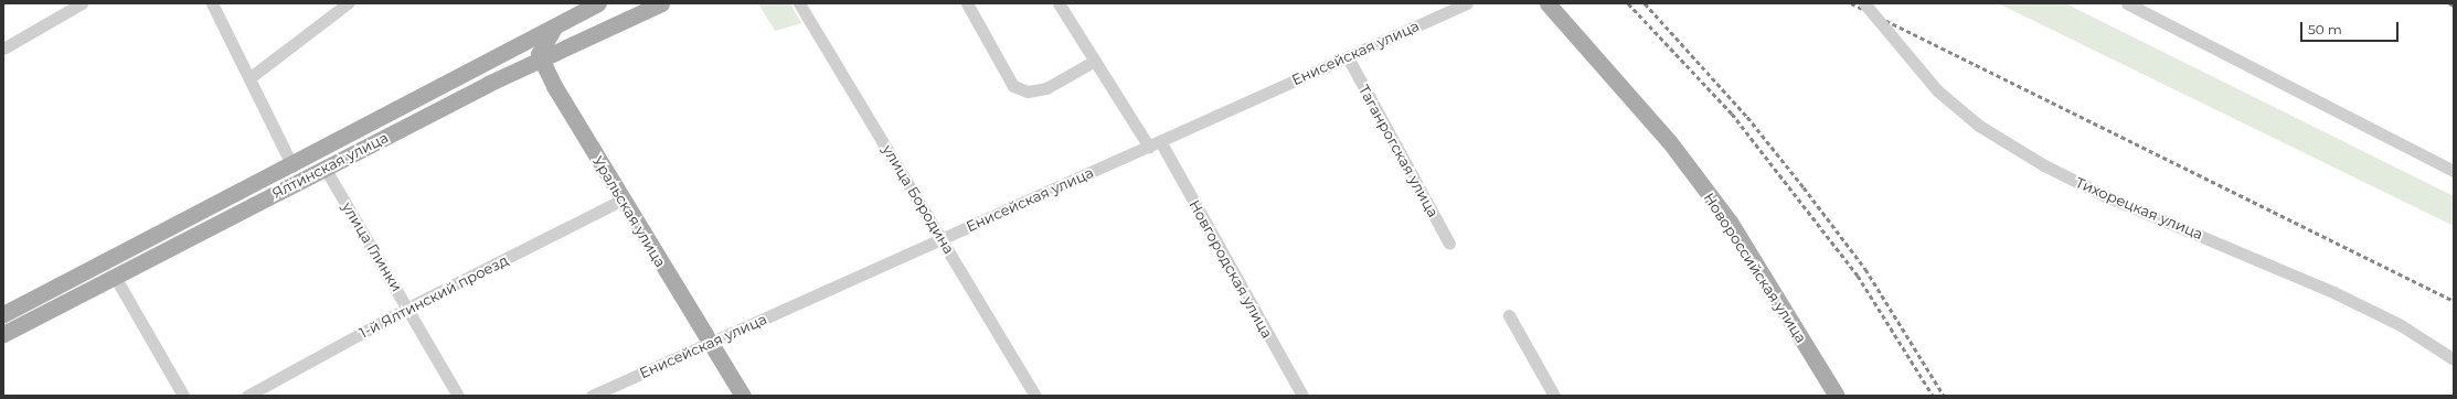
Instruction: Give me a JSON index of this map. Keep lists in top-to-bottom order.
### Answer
{
  "streets": {
    "main road": ["Ялтинская улица", "Уральская улица", "Новороссийская улица"],
    "street": [
      "Енисейская улица",
      "Таганрогская улица",
      "улица Бородина",
      "Тихорецкая улица",
      "улица Глинки",
      "Новгородская улица",
      "1-й Ялтинский проезд"
    ]
  },
  "crossings": [
    ["Енисейская улица", "Таганрогская улица"],
    ["Енисейская улица", "улица Бородина"],
    ["Енисейская улица", "Уральская улица"],
    ["Енисейская улица", "Новгородская улица"],
    ["Ялтинская улица", "Уральская улица"],
    ["Ялтинская улица", "улица Глинки"],
    ["Уральская улица", "1-й Ялтинский проезд"],
    ["улица Глинки", "1-й Ялтинский проезд"]
  ],
  "scale_bar": "50 m"
}
